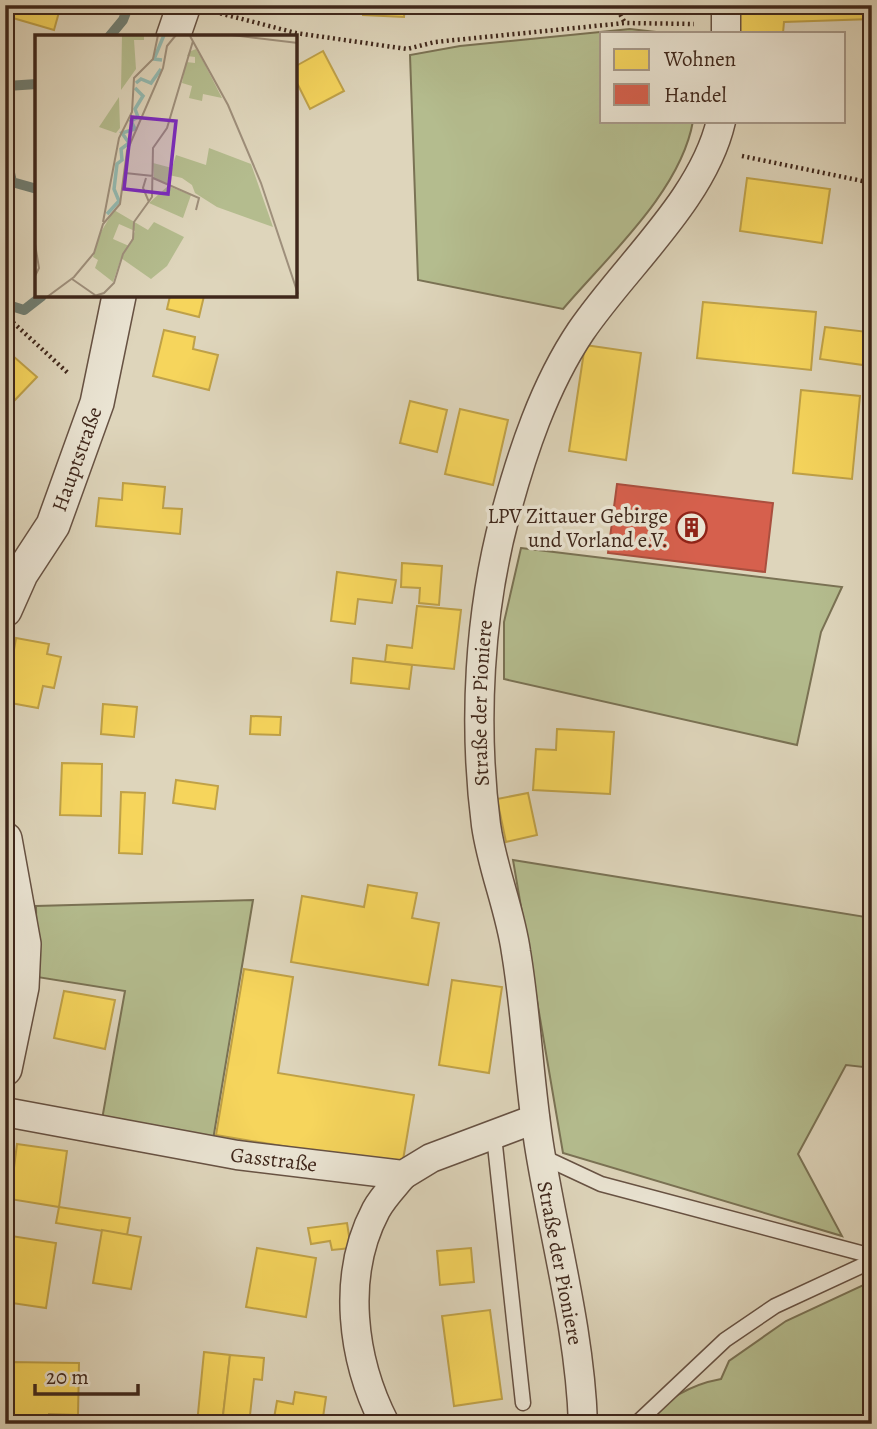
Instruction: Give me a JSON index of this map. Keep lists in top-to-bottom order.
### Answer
{
  "streets": {
    "street": ["Hauptstraße", "Straße der Pioniere", "Gasstraße"]
  },
  "places": {
    "building": ["LPV Zittauer Gebirge und Vorland e.V."]
  },
  "legend": ["Wohnen", "Handel"],
  "scale_bar": "20 m"
}
